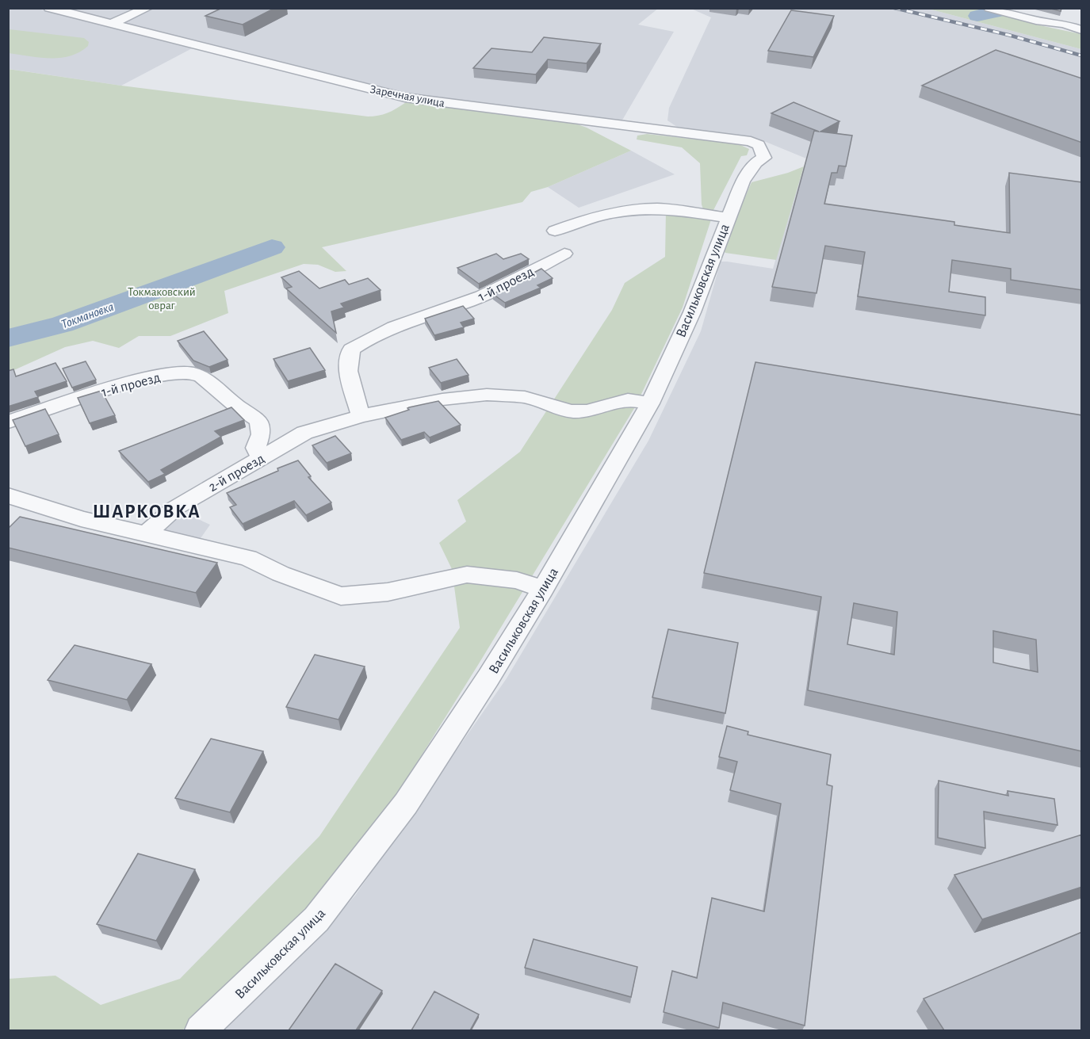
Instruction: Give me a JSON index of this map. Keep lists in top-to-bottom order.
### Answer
{
  "streets": {
    "street": [
      "Заречная улица",
      "Васильковская улица",
      "1-й проезд",
      "2-й проезд"
    ]
  },
  "crossings": [
    ["Заречная улица", "Васильковская улица"],
    ["Васильковская улица", "2-й проезд"],
    ["1-й проезд", "2-й проезд"]
  ],
  "districts": ["ШАРКОВКА"],
  "water": ["Токмановка"],
  "parks": ["Токмаковский овраг"]
}
